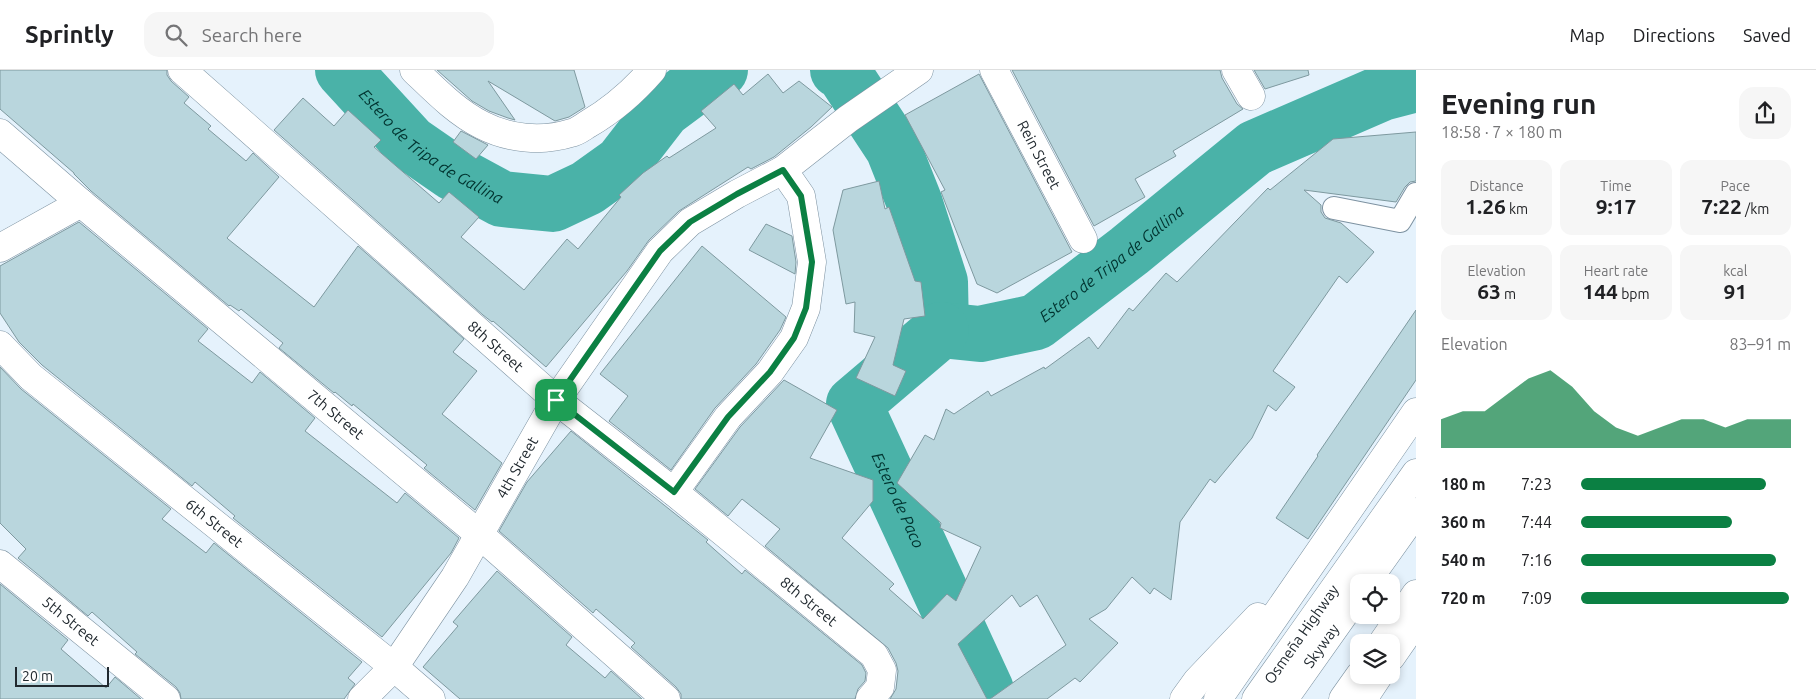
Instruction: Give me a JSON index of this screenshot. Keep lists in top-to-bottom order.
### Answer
{
  "streets": {
    "main road": [
      "Rein Street",
      "8th Street",
      "7th Street",
      "4th Street",
      "6th Street",
      "5th Street",
      "Osmeña Highway",
      "Skyway"
    ]
  },
  "crossings": [
    ["8th Street", "4th Street"],
    ["7th Street", "4th Street"],
    ["4th Street", "6th Street"]
  ],
  "water": ["Estero de Tripa de Gallina", "Estero de Paco"],
  "scale_bar": "20 m",
  "page": {
    "header": "Sprintly",
    "search": "Search here",
    "nav": ["Map", "Directions", "Saved"],
    "heading": ["Evening run", "18:58 · 7 × 180 m"],
    "stats": [
      ["Distance", "1.26 km"],
      ["Time", "9:17"],
      ["Pace", "7:22 /km"],
      ["Elevation", "63 m"],
      ["Heart rate", "144 bpm"],
      ["kcal", "91"]
    ],
    "chart": ["Elevation", "83–91 m"],
    "list": [
      {
        "name": "180 m",
        "note": "7:23"
      },
      {
        "name": "360 m",
        "note": "7:44"
      },
      {
        "name": "540 m",
        "note": "7:16"
      },
      {
        "name": "720 m",
        "note": "7:09"
      }
    ],
    "scale": "20 m"
  }
}
